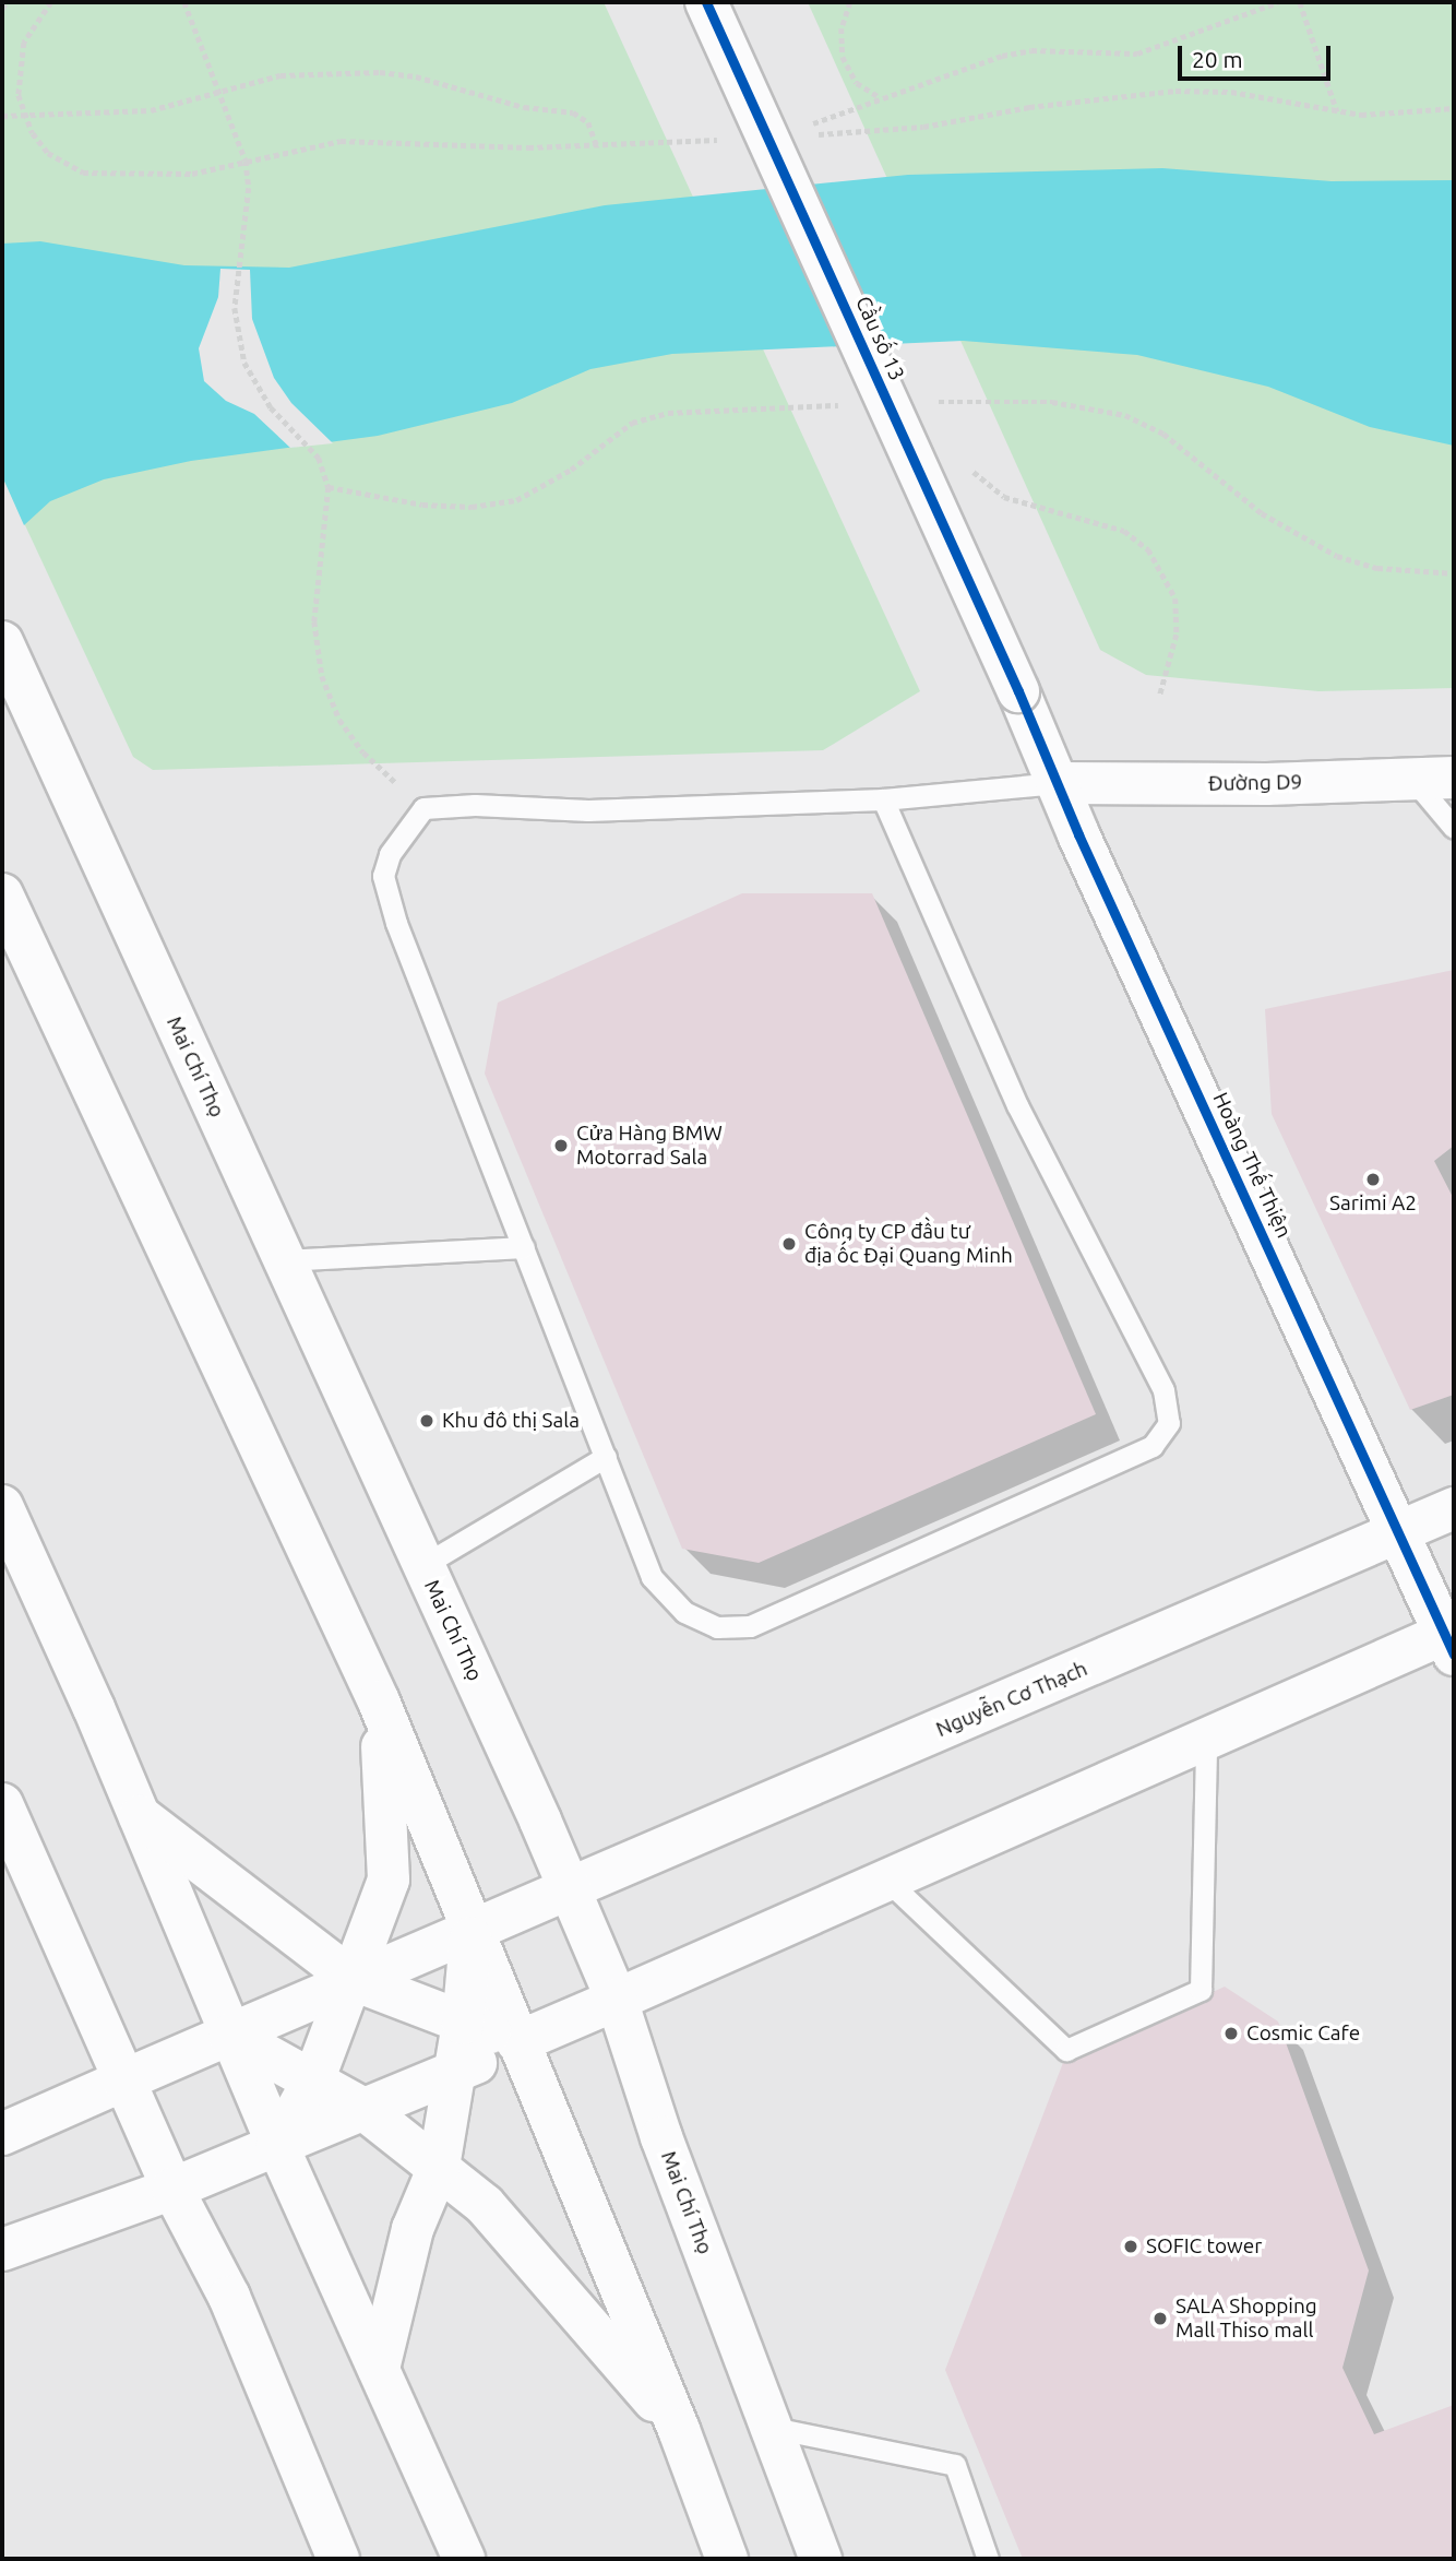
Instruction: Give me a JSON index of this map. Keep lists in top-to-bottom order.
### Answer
{
  "streets": {
    "main road": [
      "Cầu số 13",
      "Đường D9",
      "Mai Chí Thọ",
      "Hoàng Thế Thiện",
      "Nguyễn Cơ Thạch"
    ]
  },
  "crossings": [
    ["Cầu số 13", "Hoàng Thế Thiện"],
    ["Đường D9", "Hoàng Thế Thiện"],
    ["Mai Chí Thọ", "Nguyễn Cơ Thạch"],
    ["Hoàng Thế Thiện", "Nguyễn Cơ Thạch"]
  ],
  "places": [
    "Cửa Hàng BMW Motorrad Sala",
    "Sarimi A2",
    "Công ty CP đầu tư địa ốc Đại Quang Minh",
    "Khu đô thị Sala",
    "Cosmic Cafe",
    "SOFIC tower",
    "SALA Shopping Mall Thiso mall"
  ],
  "scale_bar": "20 m"
}
